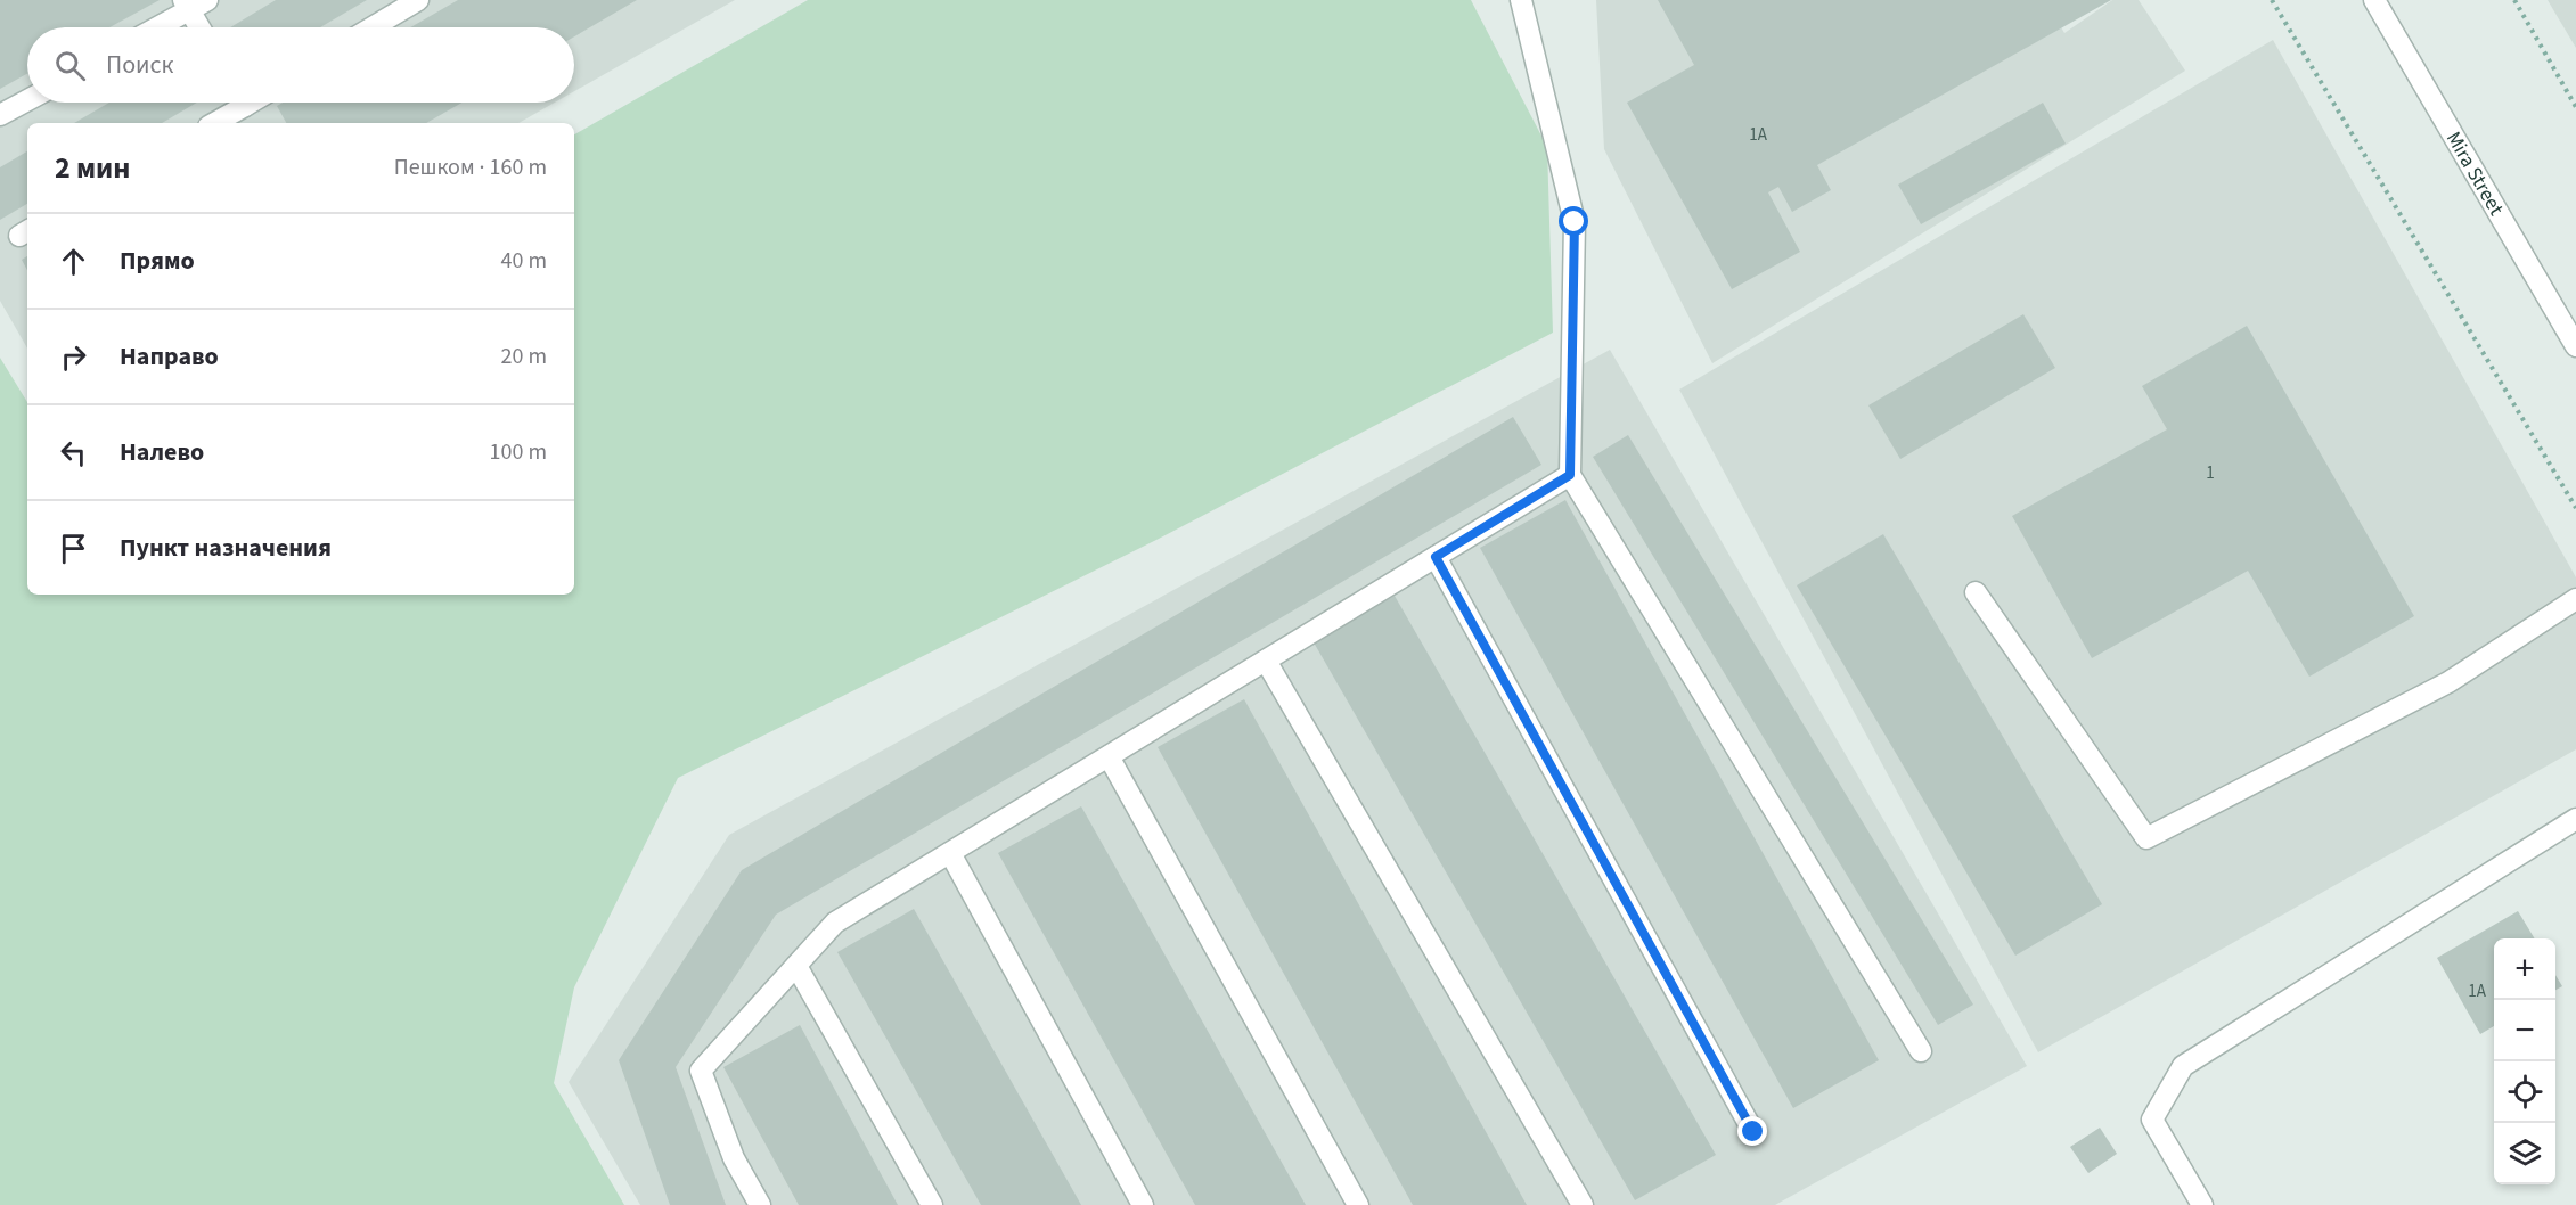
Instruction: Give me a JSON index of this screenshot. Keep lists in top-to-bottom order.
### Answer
{
  "streets": {
    "street": ["Mira Street"]
  },
  "house_numbers": ["1А", "1", "1А"],
  "page": {
    "search": "Поиск",
    "heading": ["2 мин", "Пешком · 160 m"],
    "list": [
      ["Прямо", "40 m"],
      ["Направо", "20 m"],
      ["Налево", "100 m"],
      "Пункт назначения"
    ],
    "map_buttons": ["+", "−"]
  }
}
